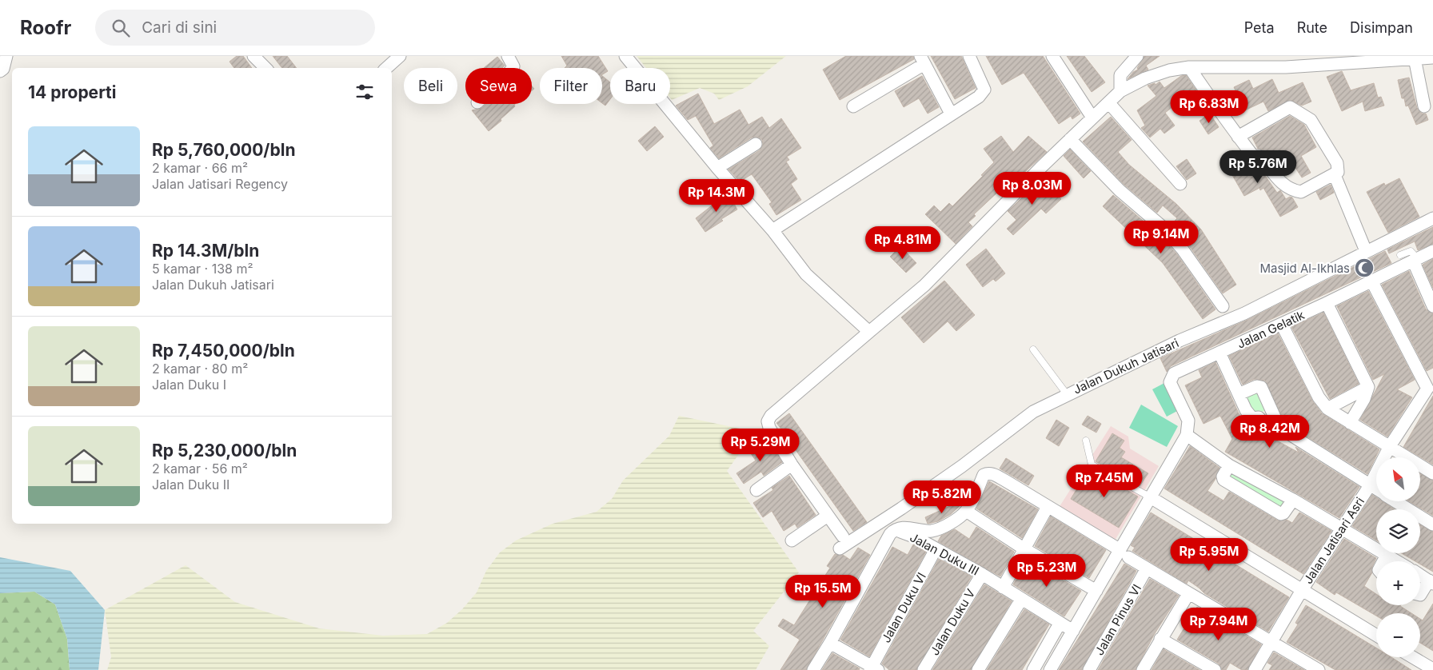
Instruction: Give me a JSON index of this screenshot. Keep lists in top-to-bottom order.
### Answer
{
  "streets": {
    "street": [
      "Jalan Gelatik",
      "Jalan Dukuh Jatisari",
      "Jalan Jatisari Asri",
      "Jalan Duku III",
      "Jalan Duku VI",
      "Jalan Pinus VI",
      "Jalan Duku V"
    ]
  },
  "crossings": [
    ["Jalan Duku III", "Jalan Duku VI"],
    ["Jalan Duku III", "Jalan Duku V"]
  ],
  "places": {
    "mosque": ["Masjid Al-Ikhlas"]
  },
  "north": "top left",
  "page": {
    "header": "Roofr",
    "search": "Cari di sini",
    "nav": ["Peta", "Rute", "Disimpan"],
    "chip": [
      "Beli",
      "Sewa",
      "Filter",
      "Baru"
    ],
    "heading": "14 properti",
    "price": [
      "Rp 6.83M",
      "Rp 5.76M",
      "Rp 8.03M",
      "Rp 14.3M",
      "Rp 9.14M",
      "Rp 4.81M",
      "Rp 8.42M",
      "Rp 5.29M",
      "Rp 7.45M",
      "Rp 5.82M",
      "Rp 5.95M",
      "Rp 5.23M",
      "Rp 15.5M",
      "Rp 7.94M"
    ],
    "list": [
      {
        "name": "Rp 5,760,000/bln",
        "note": "2 kamar · 66 m² · Jalan Jatisari Regency"
      },
      {
        "name": "Rp 14.3M/bln",
        "note": "5 kamar · 138 m² · Jalan Dukuh Jatisari"
      },
      {
        "name": "Rp 7,450,000/bln",
        "note": "2 kamar · 80 m² · Jalan Duku I"
      },
      {
        "name": "Rp 5,230,000/bln",
        "note": "2 kamar · 56 m² · Jalan Duku II"
      }
    ],
    "map_buttons": ["+", "−"]
  }
}
